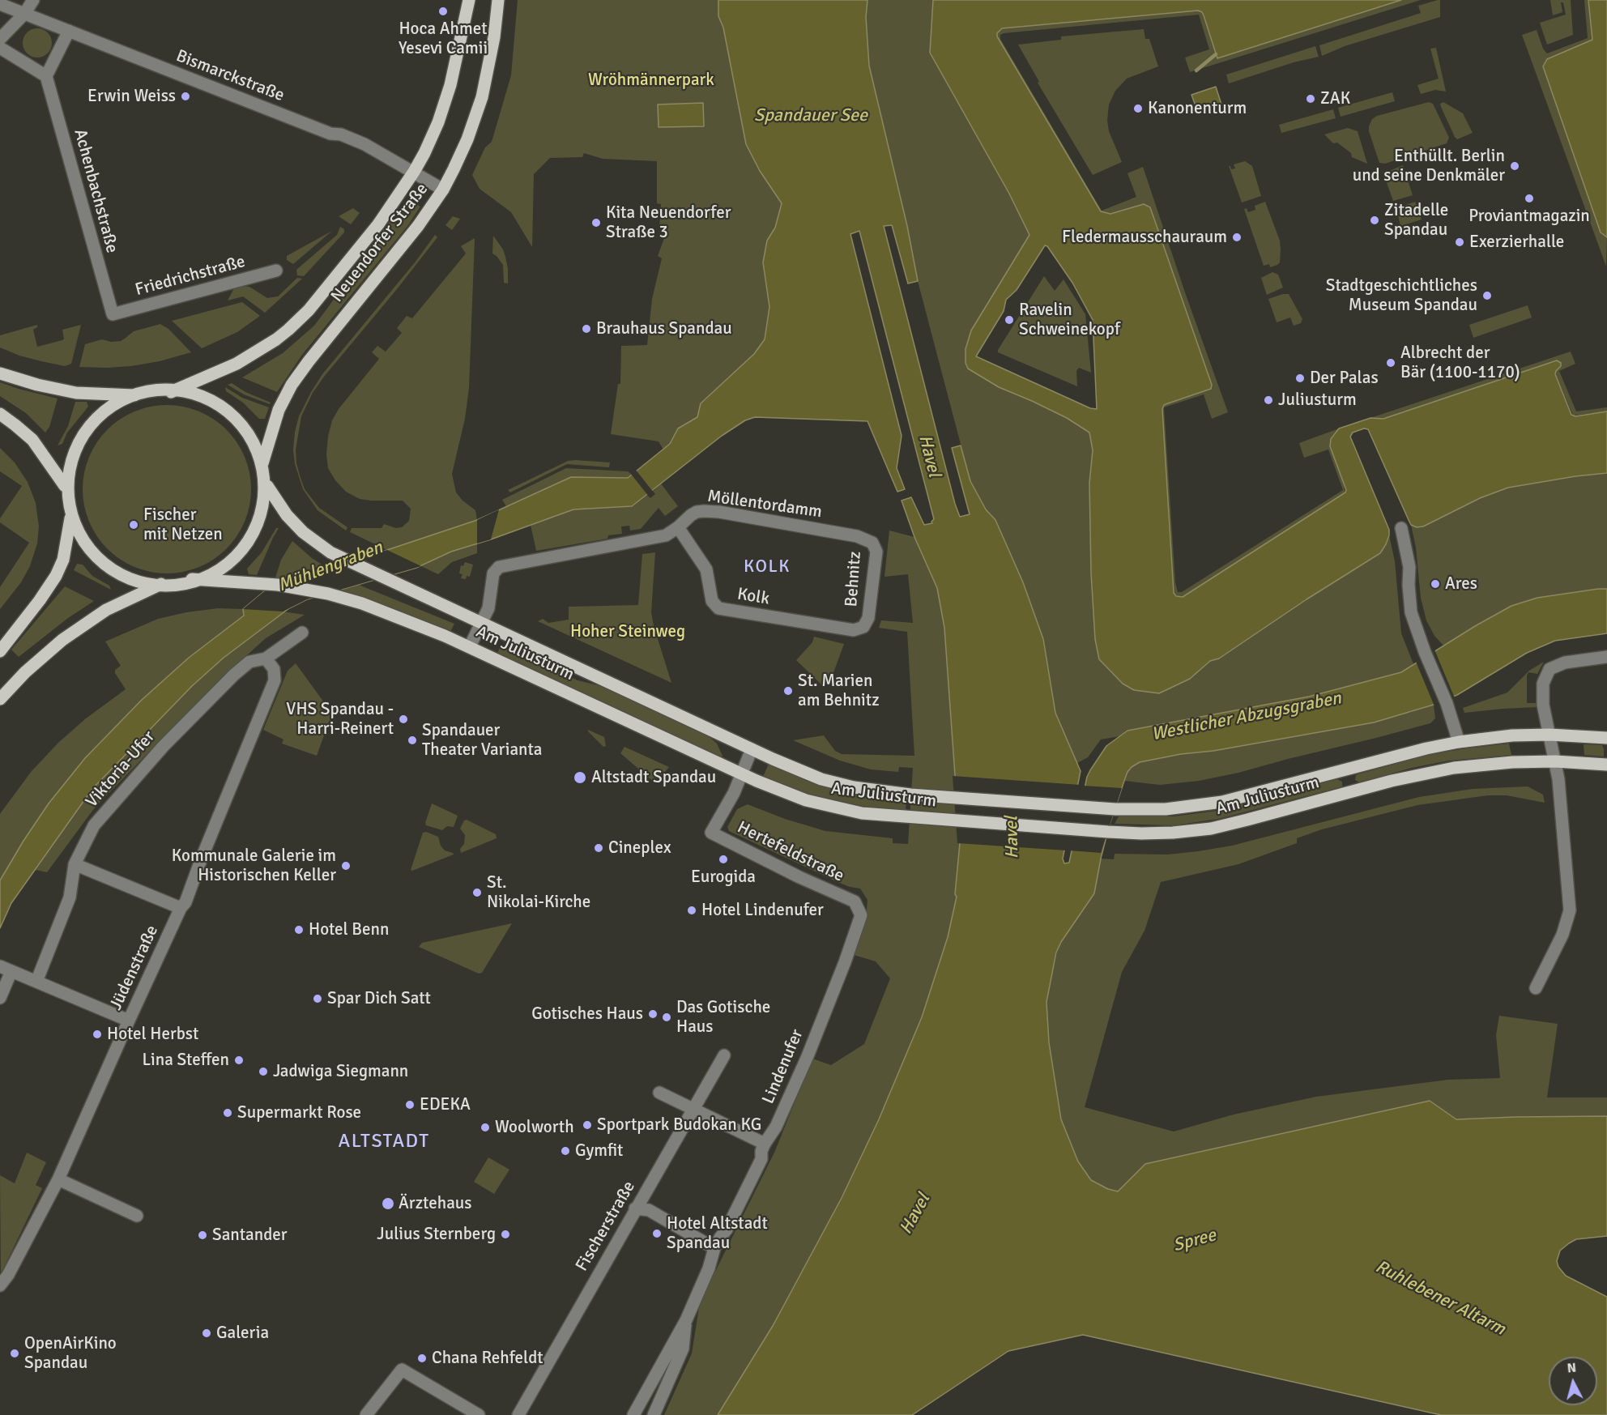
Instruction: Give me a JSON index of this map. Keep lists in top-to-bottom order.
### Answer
{
  "streets": {
    "main road": ["Neuendorfer Straße", "Am Juliusturm"],
    "street": [
      "Bismarckstraße",
      "Achenbachstraße",
      "Friedrichstraße",
      "Möllentordamm",
      "Behnitz",
      "Kolk",
      "Viktoria-Ufer",
      "Hertefeldstraße",
      "Jüdenstraße",
      "Lindenufer",
      "Fischerstraße"
    ]
  },
  "crossings": [
    ["Bismarckstraße", "Neuendorfer Straße"],
    ["Achenbachstraße", "Friedrichstraße"],
    ["Möllentordamm", "Behnitz"],
    ["Möllentordamm", "Kolk"],
    ["Möllentordamm", "Am Juliusturm"],
    ["Behnitz", "Kolk"],
    ["Am Juliusturm", "Hertefeldstraße"],
    ["Viktoria-Ufer", "Jüdenstraße"],
    ["Hertefeldstraße", "Lindenufer"]
  ],
  "districts": ["KOLK", "ALTSTADT"],
  "water": [
    "Spandauer See",
    "Havel",
    "Mühlengraben",
    "Westlicher Abzugsgraben",
    "Spree",
    "Ruhlebener Altarm"
  ],
  "parks": ["Wröhmännerpark", "Hoher Steinweg"],
  "places": [
    "Hoca Ahmet Yesevi Camii",
    "Erwin Weiss",
    "ZAK",
    "Kanonenturm",
    "Enthüllt. Berlin und seine Denkmäler",
    "Proviantmagazin",
    "Zitadelle Spandau",
    "Kita Neuendorfer Straße 3",
    "Fledermausschauraum",
    "Exerzierhalle",
    "Stadtgeschichtliches Museum Spandau",
    "Ravelin Schweinekopf",
    "Brauhaus Spandau",
    "Albrecht der Bär (1100-1170)",
    "Der Palas",
    "Juliusturm",
    "Fischer mit Netzen",
    "Ares",
    "St. Marien am Behnitz",
    "VHS Spandau - Harri-Reinert",
    "Spandauer Theater Varianta",
    "Altstadt Spandau",
    "Cineplex",
    "Eurogida",
    "Kommunale Galerie im Historischen Keller",
    "St. Nikolai-Kirche",
    "Hotel Lindenufer",
    "Hotel Benn",
    "Spar Dich Satt",
    "Gotisches Haus",
    "Das Gotische Haus",
    "Hotel Herbst",
    "Lina Steffen",
    "Jadwiga Siegmann",
    "EDEKA",
    "Supermarkt Rose",
    "Sportpark Budokan KG",
    "Woolworth",
    "Gymfit",
    "Ärztehaus",
    "Hotel Altstadt Spandau",
    "Julius Sternberg",
    "Santander",
    "Galeria",
    "OpenAirKino Spandau",
    "Chana Rehfeldt"
  ],
  "north": "top"
}
